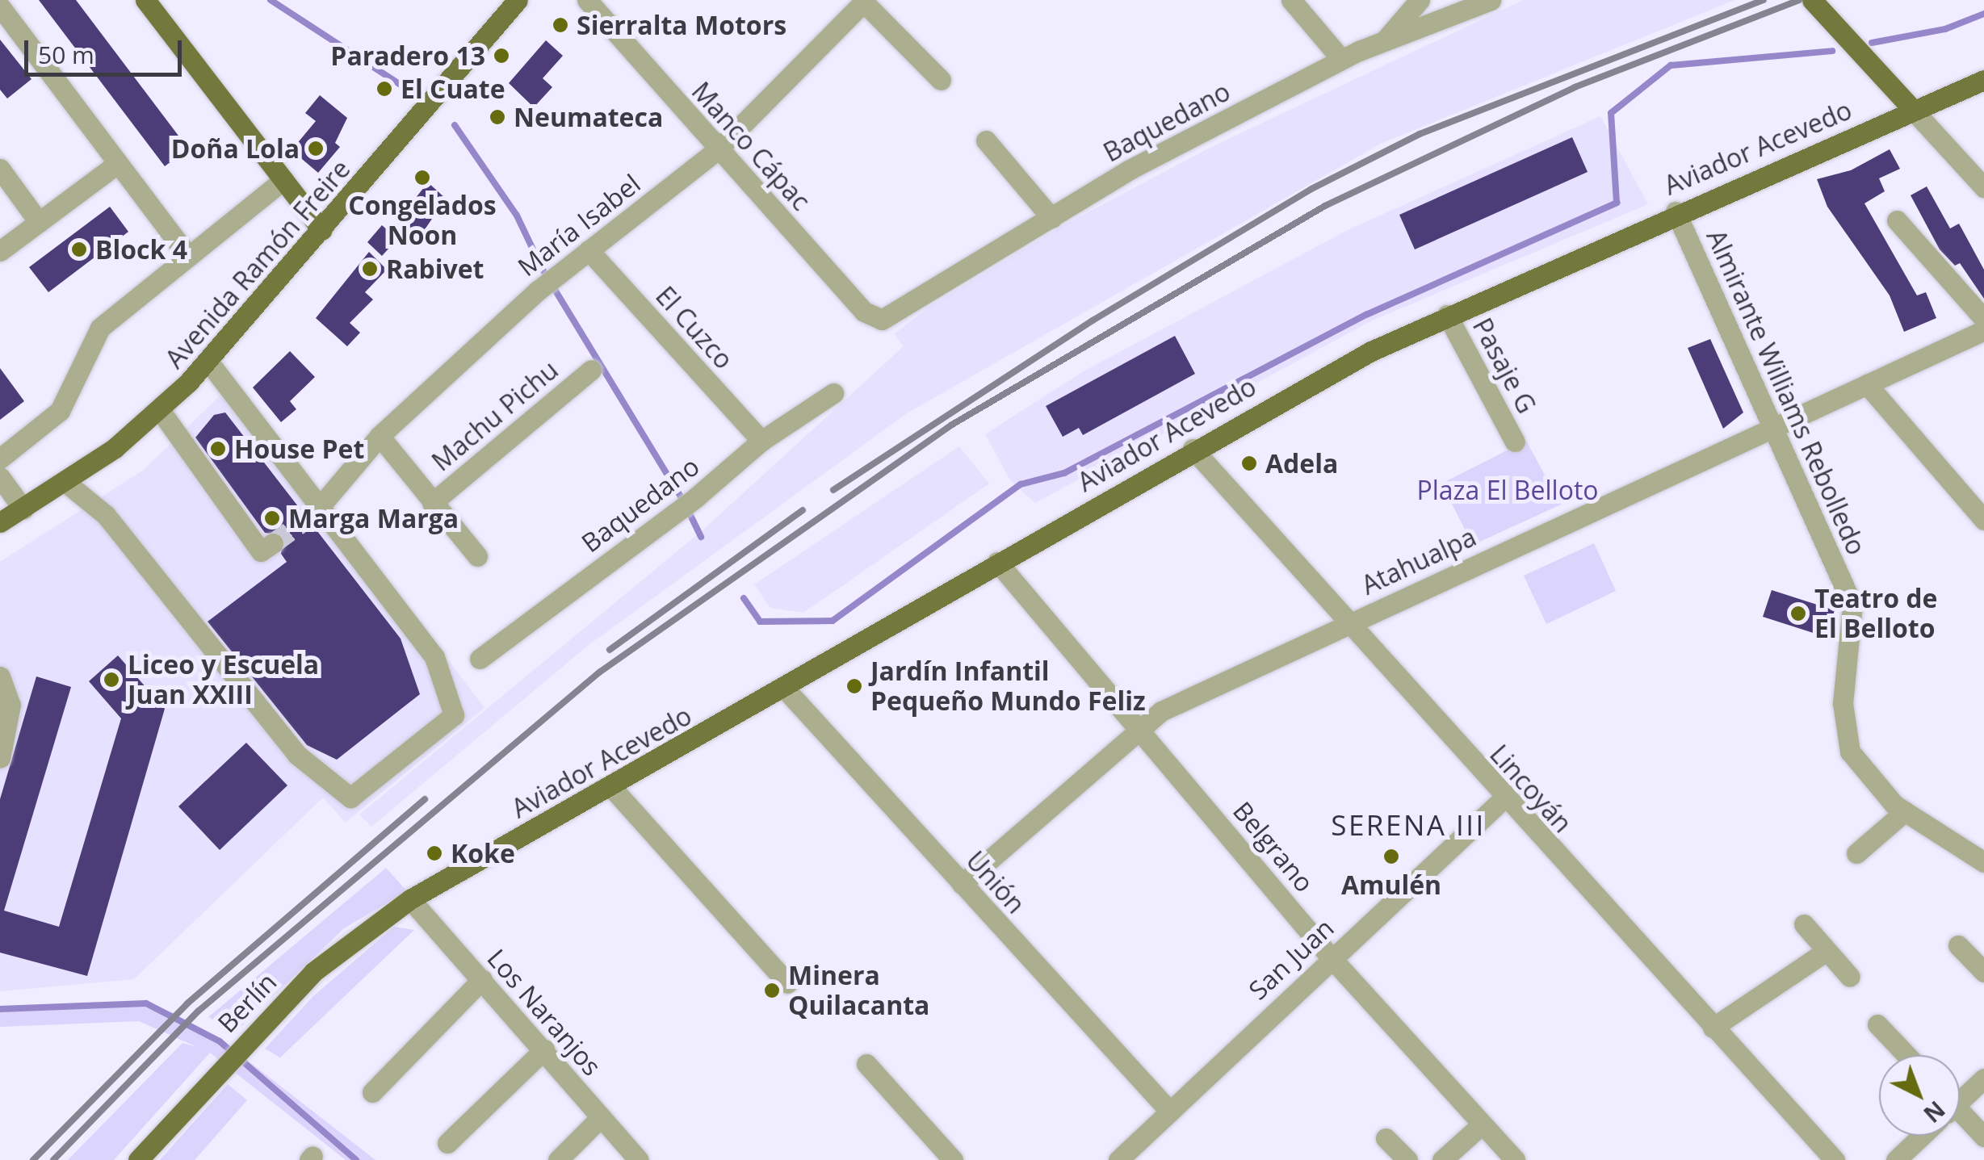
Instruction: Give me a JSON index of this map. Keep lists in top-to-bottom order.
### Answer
{
  "streets": {
    "main road": ["Aviador Acevedo", "Avenida Ramón Freire", "Berlín"],
    "street": [
      "Baquedano",
      "Manco Cápac",
      "María Isabel",
      "El Cuzco",
      "Pasaje G",
      "Almirante Williams Rebolledo",
      "Machu Pichu",
      "Atahualpa",
      "Lincoyán",
      "Belgrano",
      "Unión",
      "San Juan",
      "Los Naranjos"
    ]
  },
  "crossings": [
    ["Baquedano", "Manco Cápac"],
    ["Baquedano", "El Cuzco"],
    ["Manco Cápac", "María Isabel"],
    ["Aviador Acevedo", "Pasaje G"],
    ["Aviador Acevedo", "Almirante Williams Rebolledo"],
    ["Aviador Acevedo", "Lincoyán"],
    ["Aviador Acevedo", "Belgrano"],
    ["Aviador Acevedo", "Unión"],
    ["Aviador Acevedo", "Berlín"],
    ["Aviador Acevedo", "Los Naranjos"],
    ["María Isabel", "El Cuzco"],
    ["Almirante Williams Rebolledo", "Atahualpa"],
    ["Atahualpa", "Lincoyán"],
    ["Atahualpa", "Belgrano"],
    ["Atahualpa", "Unión"],
    ["Lincoyán", "San Juan"],
    ["Belgrano", "San Juan"],
    ["Unión", "San Juan"],
    ["Berlín", "Los Naranjos"]
  ],
  "districts": ["SERENA III"],
  "parks": ["Plaza El Belloto"],
  "places": [
    "Sierralta Motors",
    "Paradero 13",
    "El Cuate",
    "Neumateca",
    "Doña Lola",
    "Congelados Noon",
    "Block 4",
    "Rabivet",
    "House Pet",
    "Adela",
    "Marga Marga",
    "Teatro de El Belloto",
    "Liceo y Escuela Juan XXIII",
    "Jardín Infantil Pequeño Mundo Feliz",
    "Koke",
    "Amulén",
    "Minera Quilacanta"
  ],
  "scale_bar": "50 m",
  "north": "bottom right"
}
